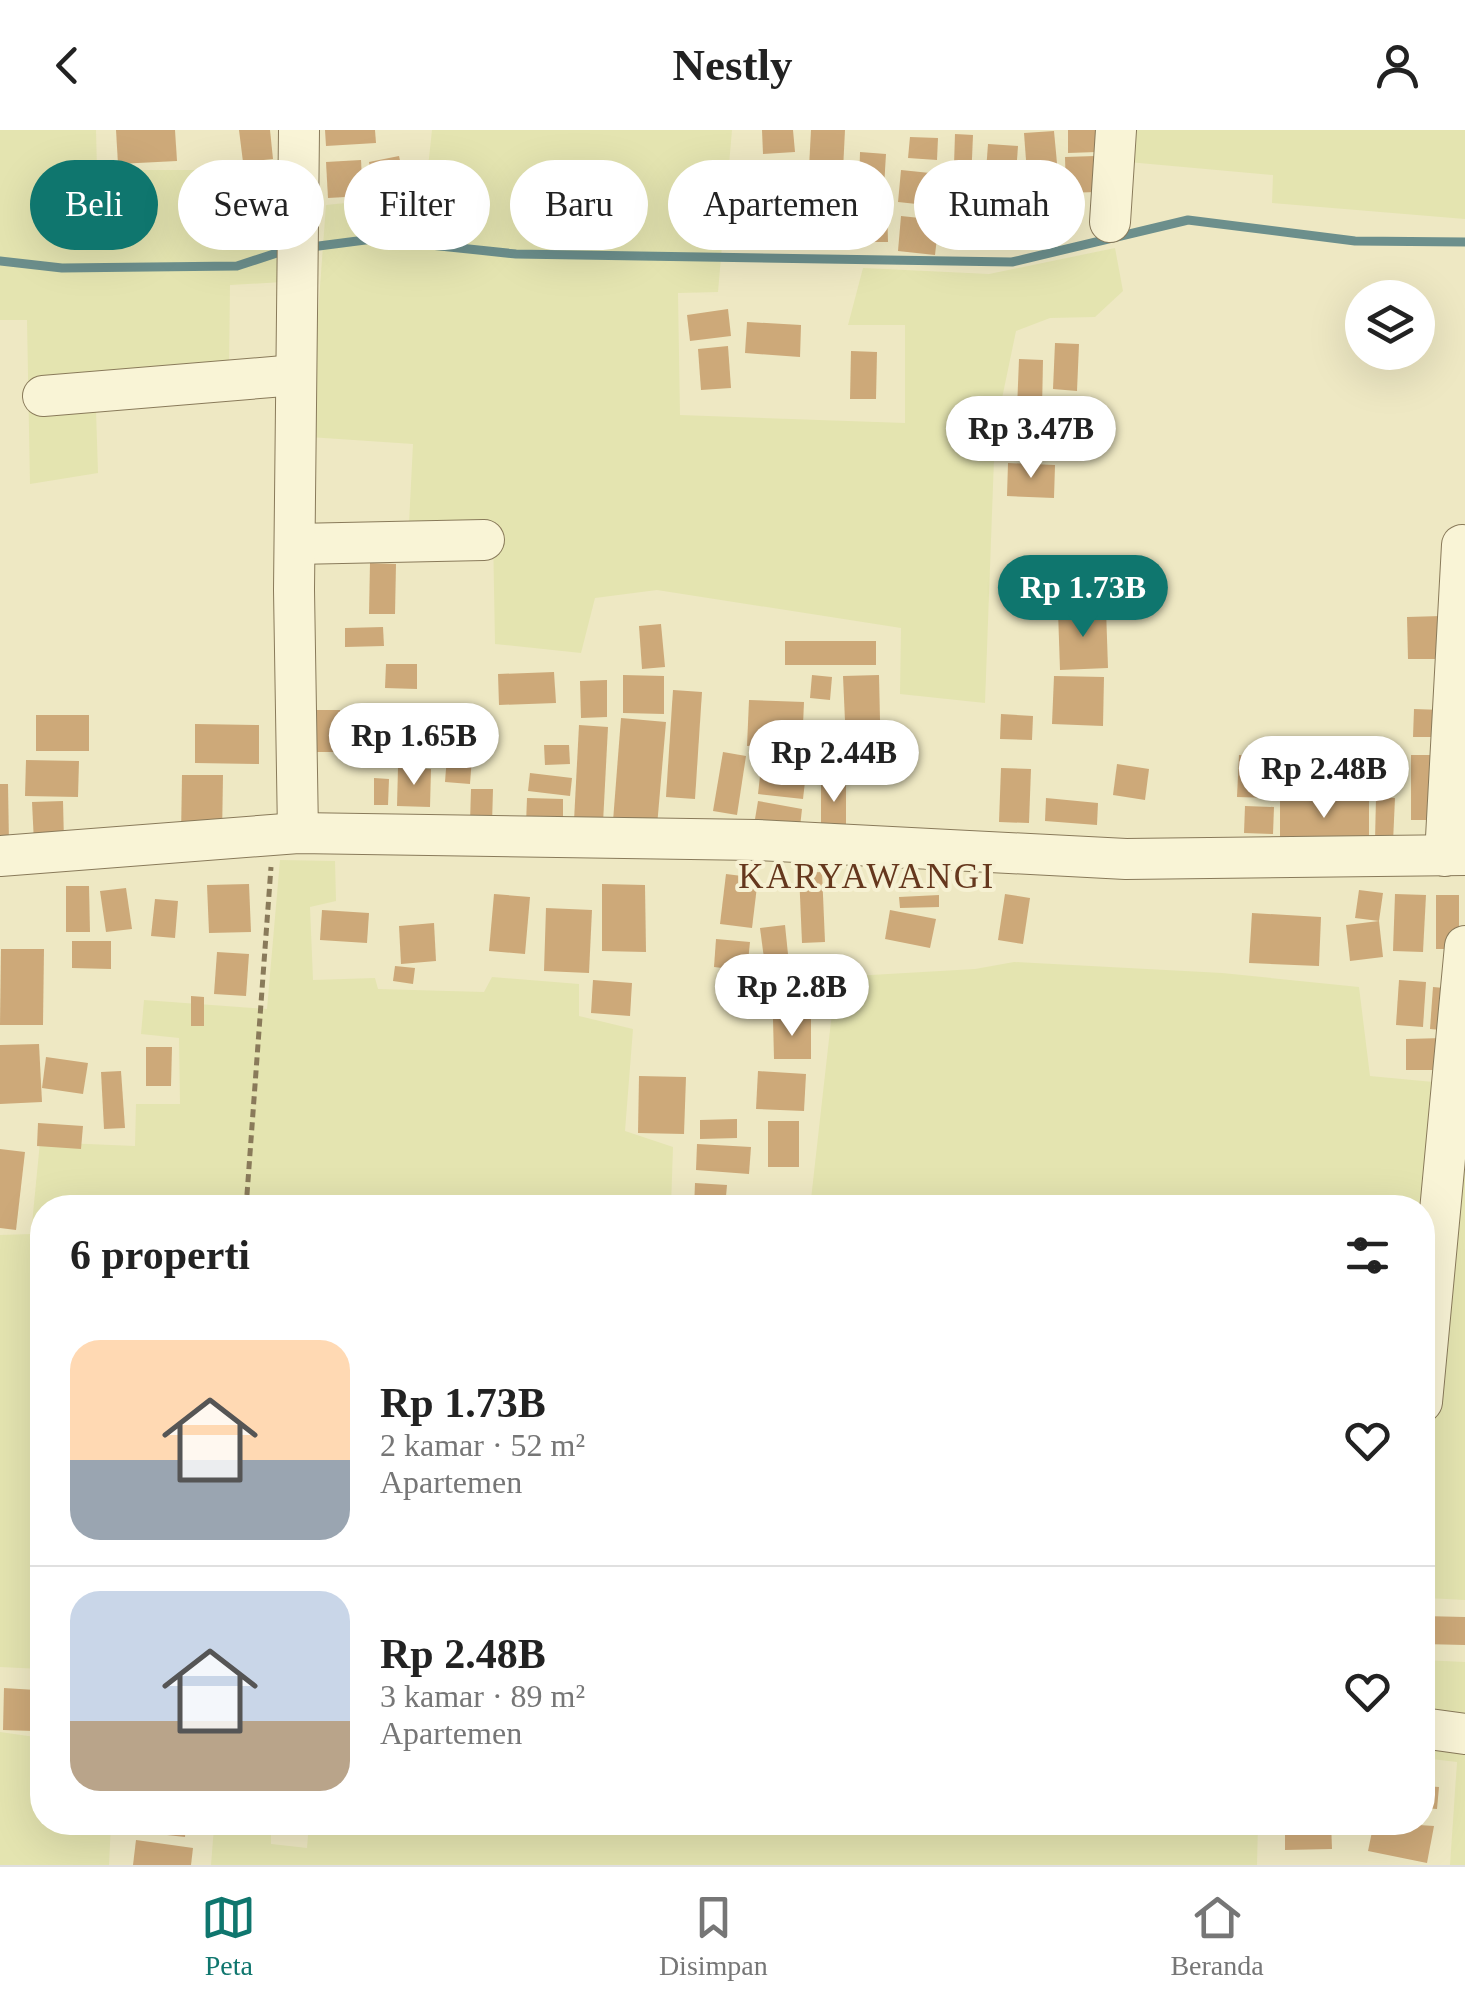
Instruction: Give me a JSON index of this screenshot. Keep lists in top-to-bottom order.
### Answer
{
  "districts": ["KARYAWANGI"],
  "page": {
    "header": "Nestly",
    "chip": [
      "Beli",
      "Sewa",
      "Filter",
      "Baru",
      "Apartemen",
      "Rumah"
    ],
    "price": [
      "Rp 3.47B",
      "Rp 1.73B",
      "Rp 1.65B",
      "Rp 2.44B",
      "Rp 2.48B",
      "Rp 2.8B"
    ],
    "heading": "6 properti",
    "list": [
      {
        "name": "Rp 1.73B",
        "note": "2 kamar · 52 m² · Apartemen"
      },
      {
        "name": "Rp 2.48B",
        "note": "3 kamar · 89 m² · Apartemen"
      }
    ],
    "tabs": ["Peta", "Disimpan", "Beranda"]
  }
}
